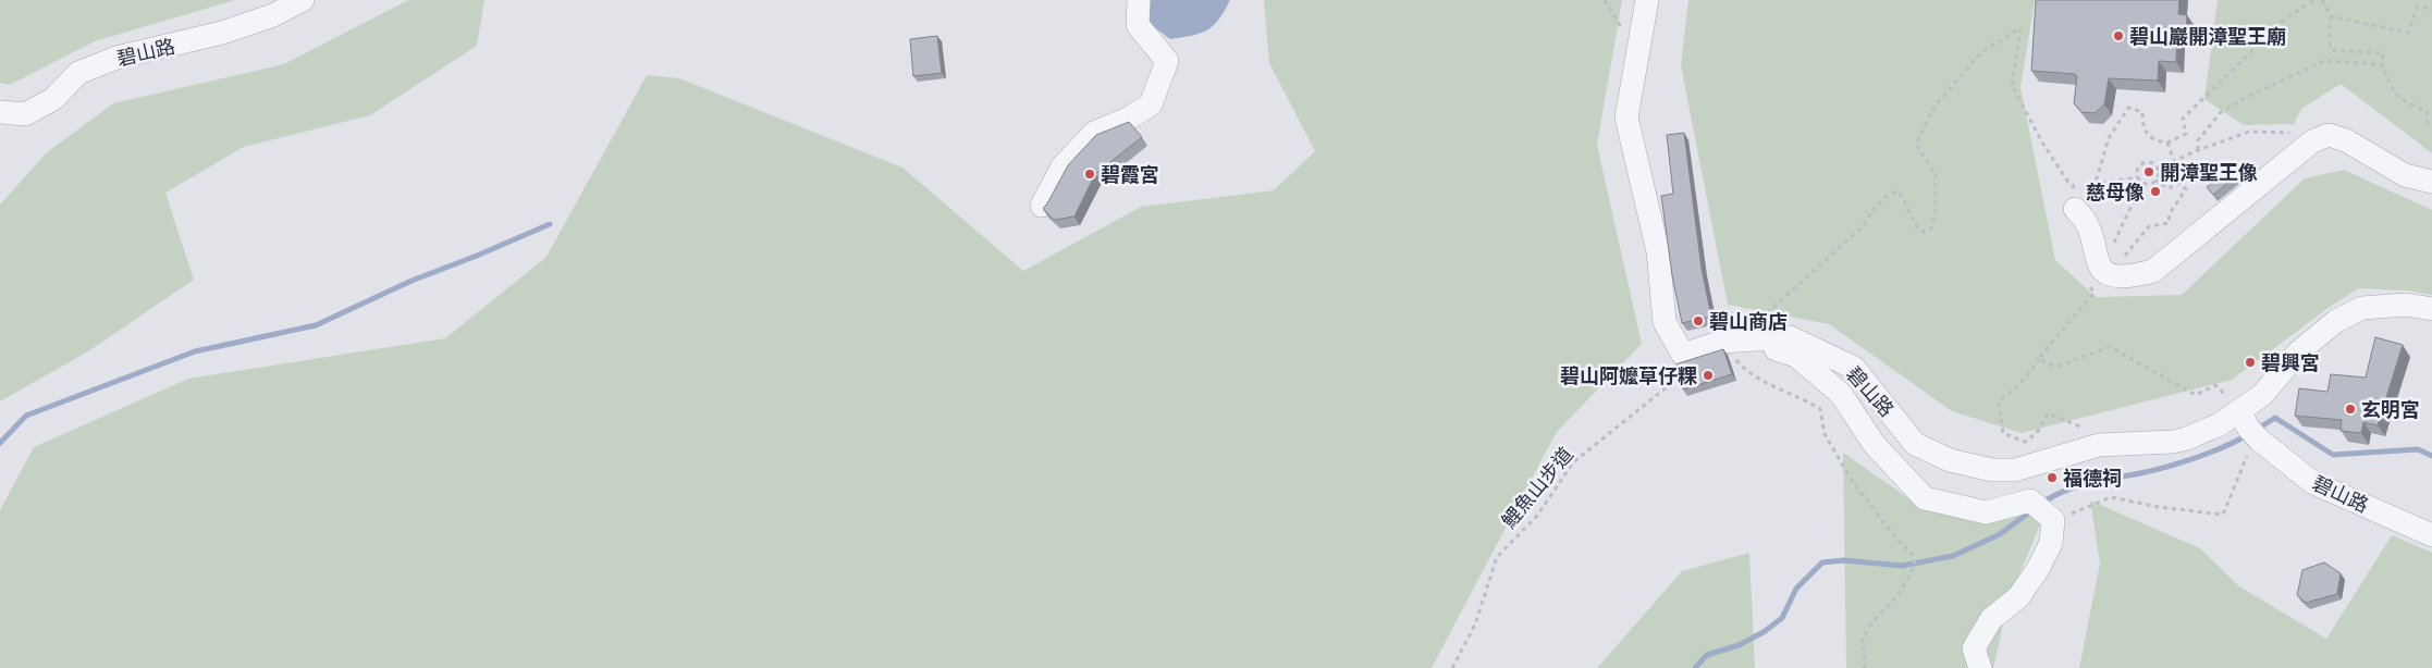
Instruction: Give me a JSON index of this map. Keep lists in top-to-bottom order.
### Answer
{
  "streets": {
    "street": ["碧山路"],
    "path": ["鯉魚山步道"]
  },
  "crossings": [
    ["碧山路", "鯉魚山步道"]
  ],
  "places": [
    "碧山巖開漳聖王廟",
    "開漳聖王像",
    "碧霞宮",
    "慈母像",
    "碧山商店",
    "碧興宮",
    "碧山阿嬤草仔粿",
    "玄明宮",
    "福德祠"
  ]
}
